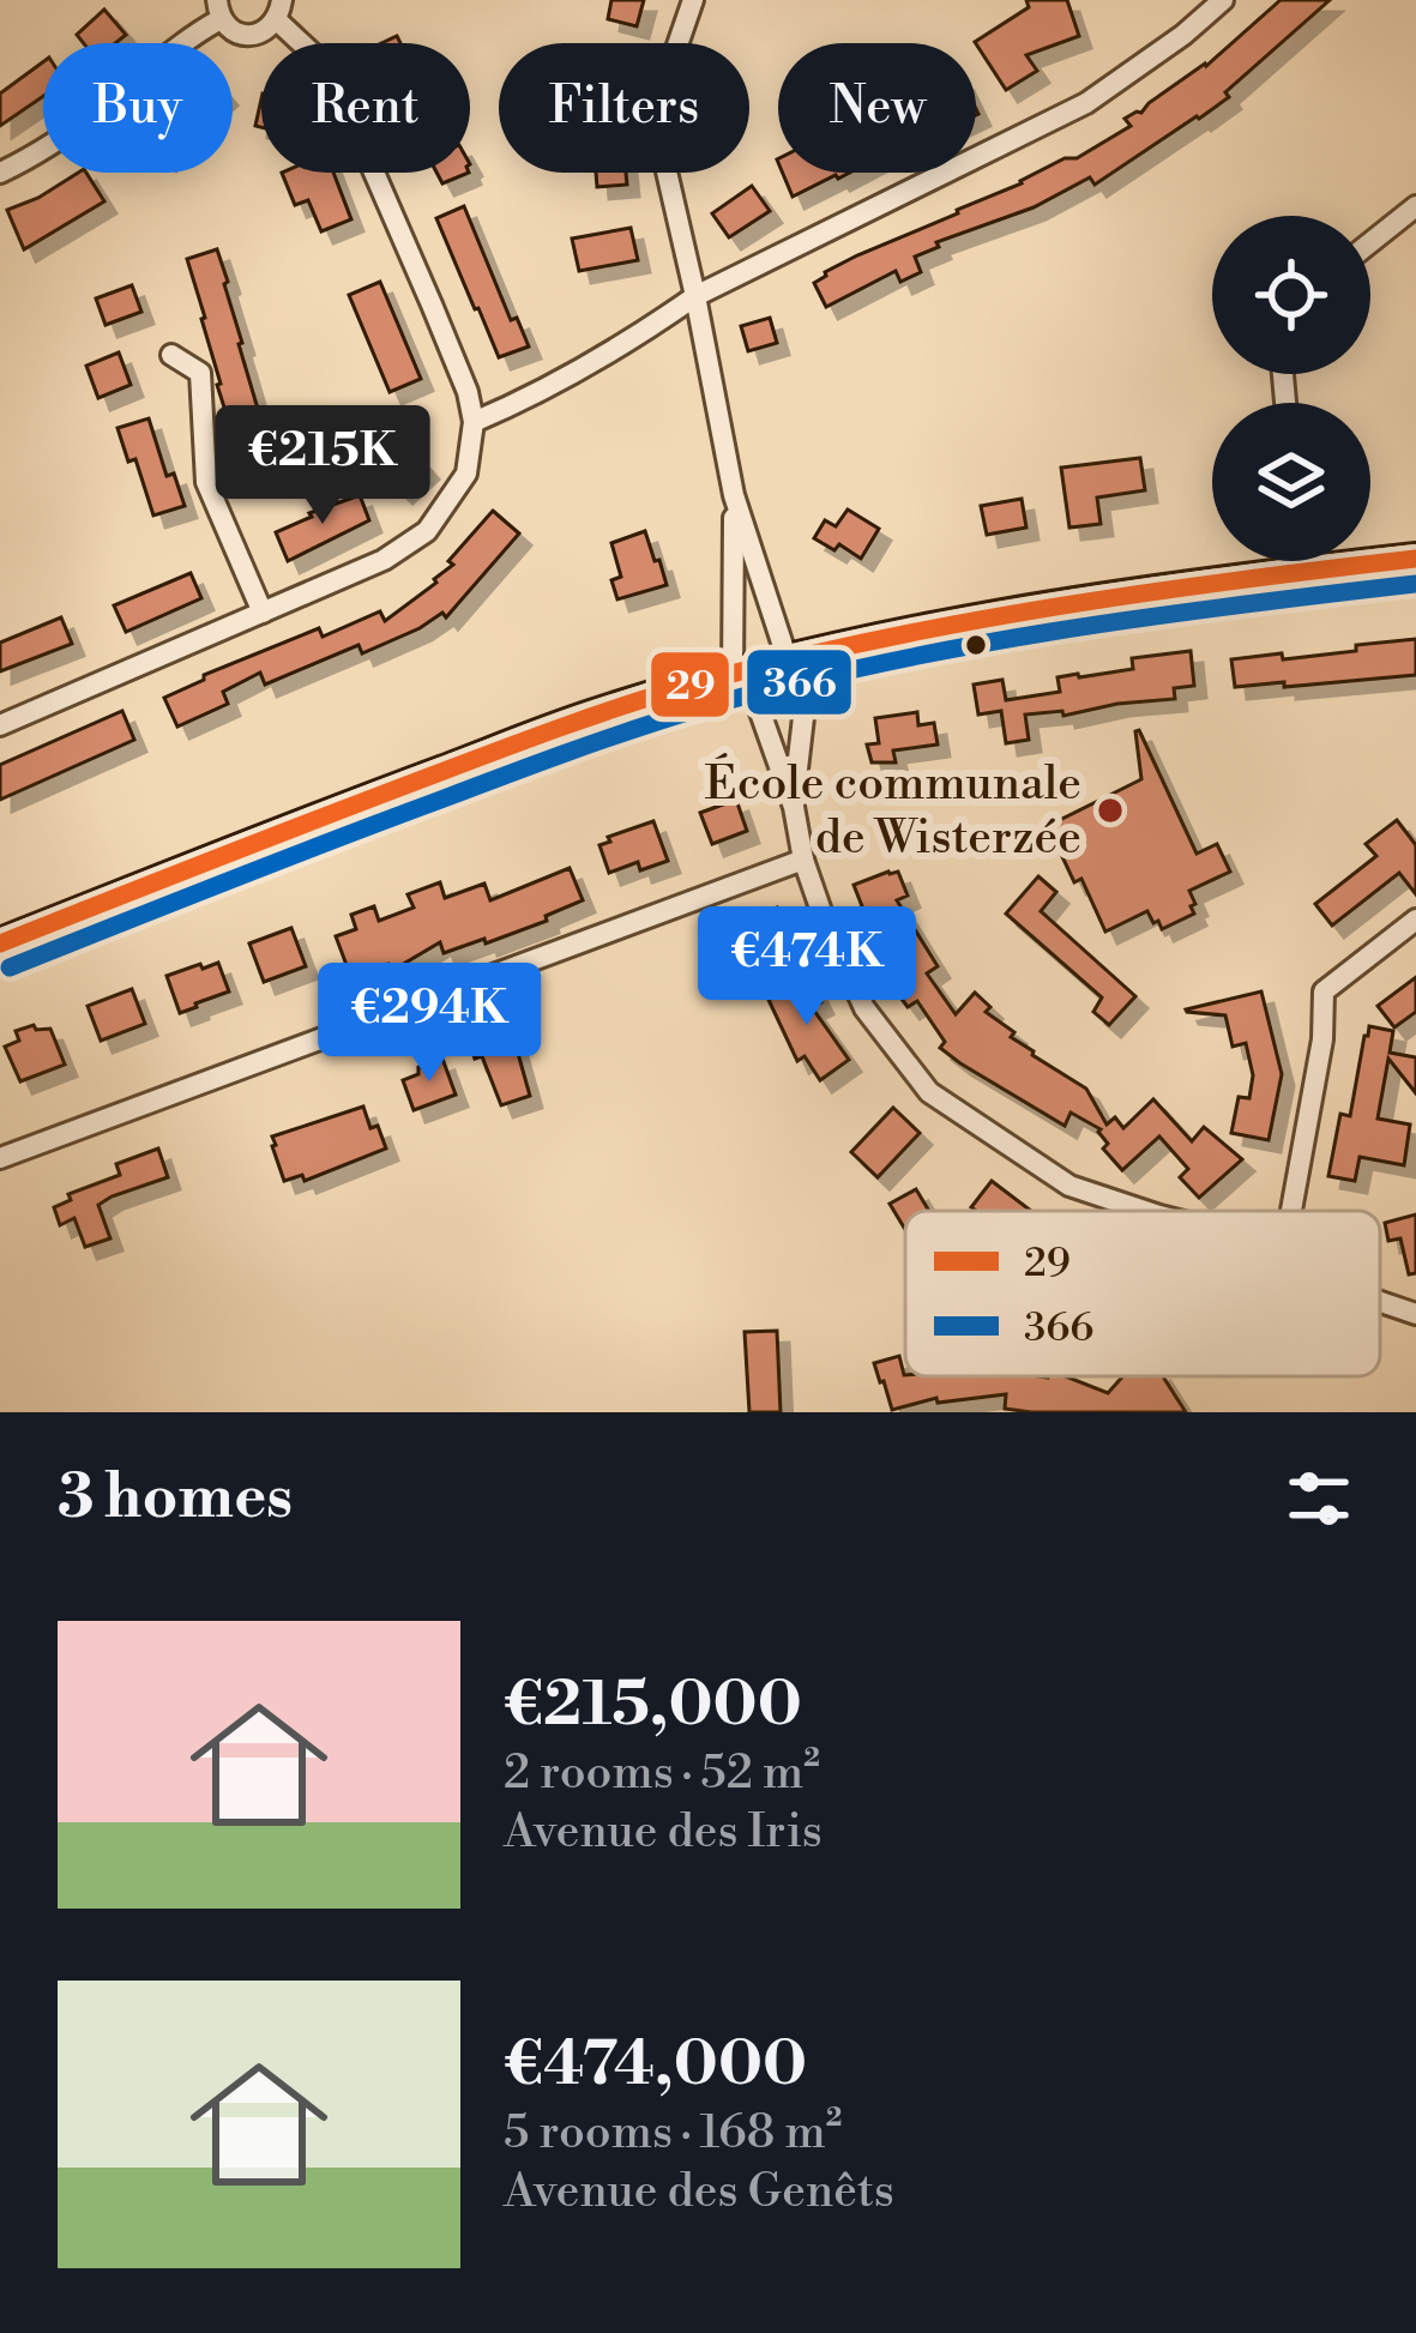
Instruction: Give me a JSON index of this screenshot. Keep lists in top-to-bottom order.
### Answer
{
  "places": ["École communale de Wisterzée"],
  "lines": ["transit line 29", "transit line 366"],
  "legend": ["29", "366"],
  "page": {
    "chip": [
      "Buy",
      "Rent",
      "Filters",
      "New"
    ],
    "price": ["€215K", "€474K", "€294K"],
    "heading": "3 homes",
    "list": [
      {
        "name": "€215,000",
        "note": "2 rooms · 52 m² · Avenue des Iris"
      },
      {
        "name": "€474,000",
        "note": "5 rooms · 168 m² · Avenue des Genêts"
      }
    ]
  }
}
